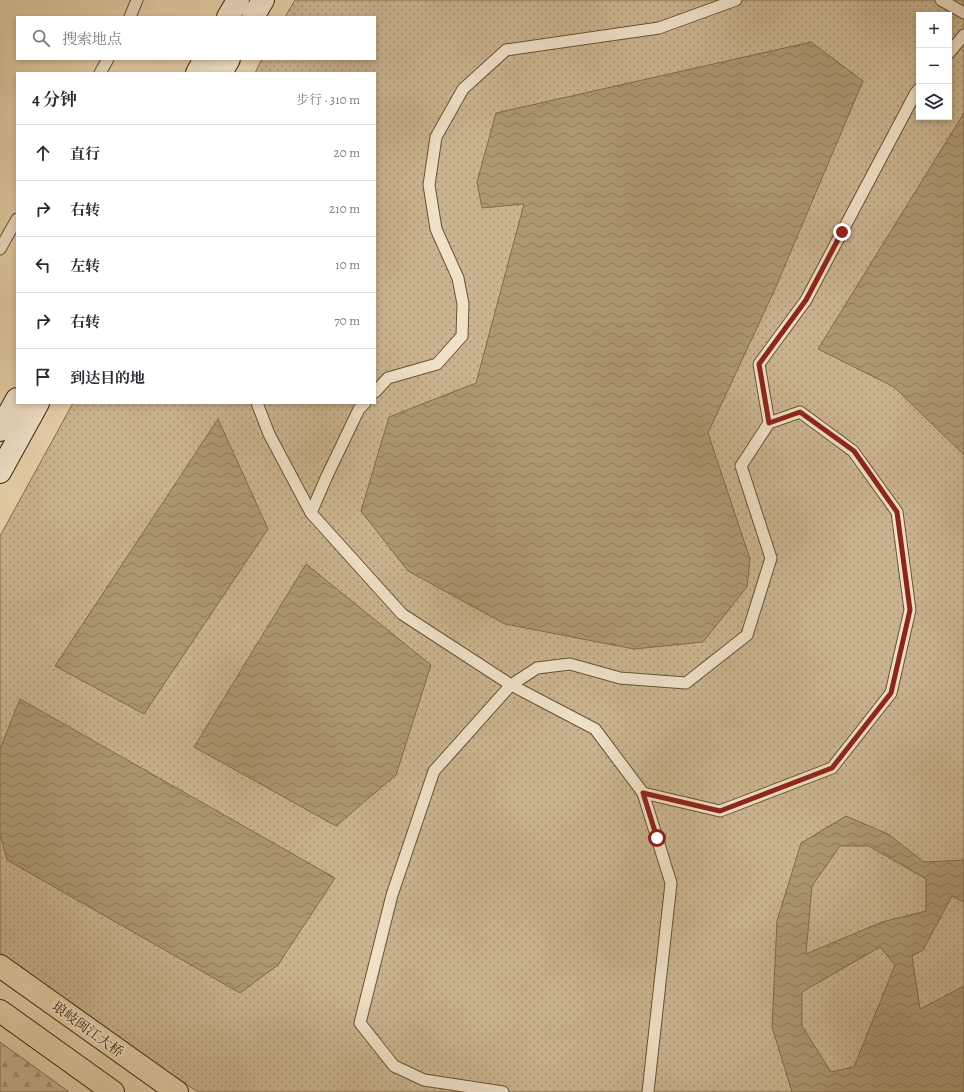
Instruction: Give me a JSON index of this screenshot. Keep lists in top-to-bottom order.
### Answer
{
  "streets": {
    "highway": ["琅岐闽江大桥"]
  },
  "page": {
    "map_buttons": ["+", "−"],
    "search": "搜索地点",
    "heading": ["4 分钟", "步行 · 310 m"],
    "list": [
      ["直行", "20 m"],
      ["右转", "210 m"],
      ["左转", "10 m"],
      ["右转", "70 m"],
      "到达目的地"
    ]
  }
}
